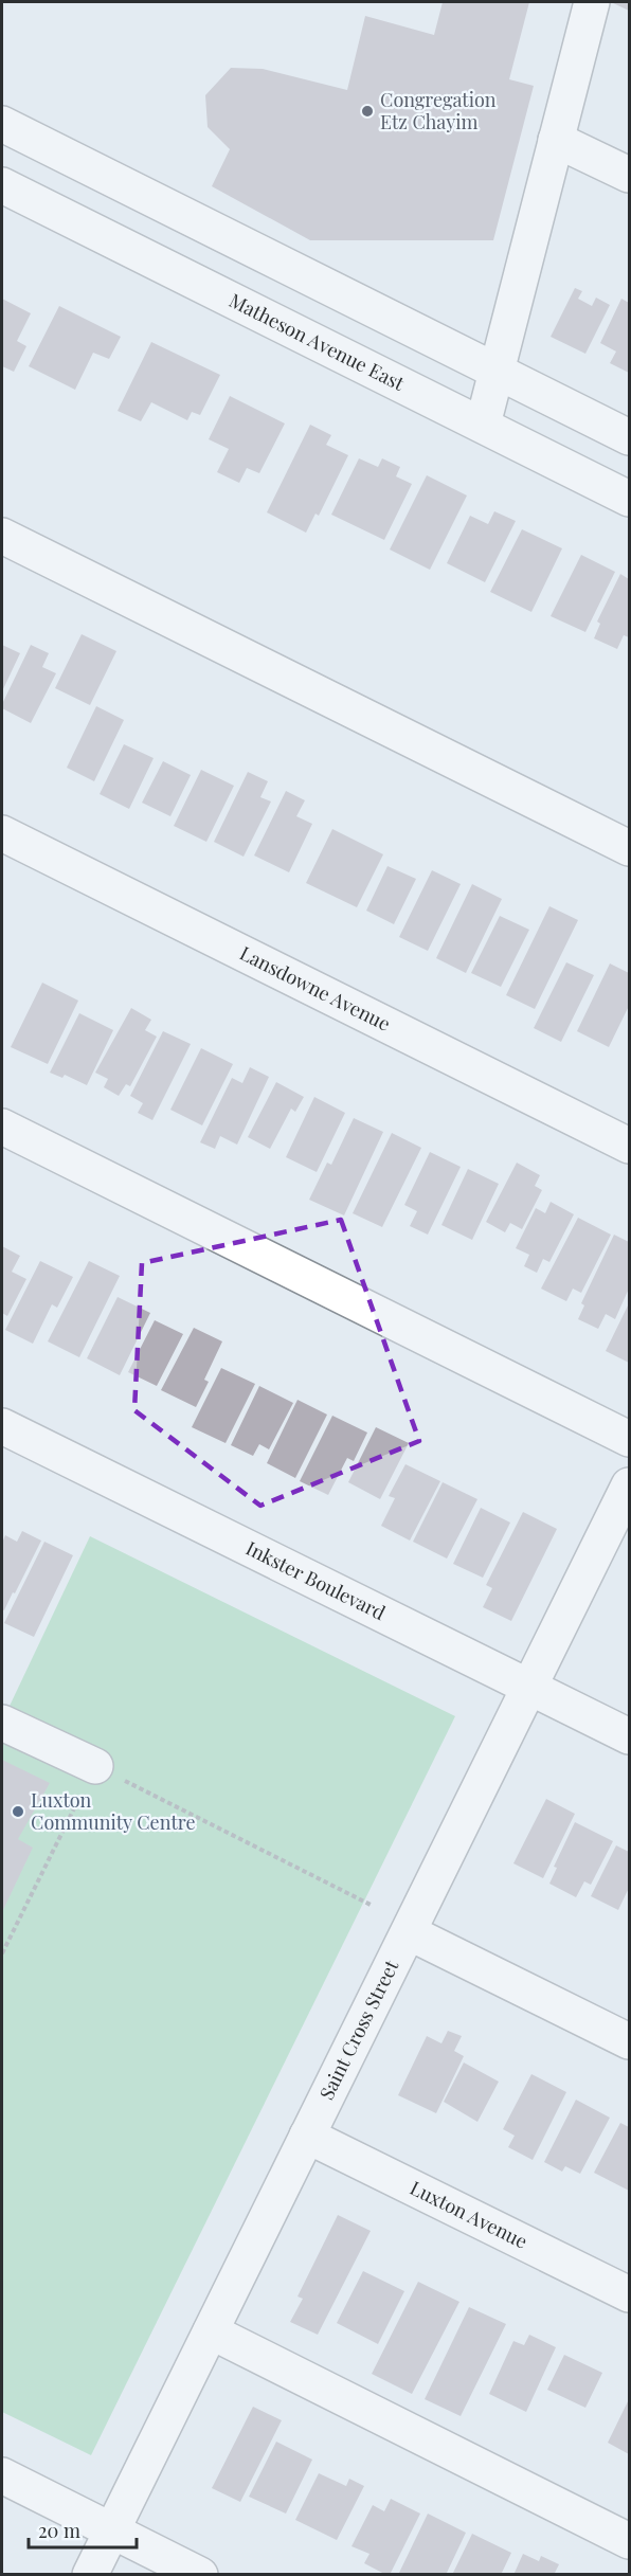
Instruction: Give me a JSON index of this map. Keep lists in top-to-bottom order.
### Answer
{
  "streets": {
    "street": [
      "Matheson Avenue East",
      "Lansdowne Avenue",
      "Inkster Boulevard",
      "Saint Cross Street",
      "Luxton Avenue"
    ]
  },
  "crossings": [
    ["Inkster Boulevard", "Saint Cross Street"],
    ["Saint Cross Street", "Luxton Avenue"]
  ],
  "places": ["Congregation Etz Chayim", "Luxton Community Centre"],
  "scale_bar": "20 m"
}
